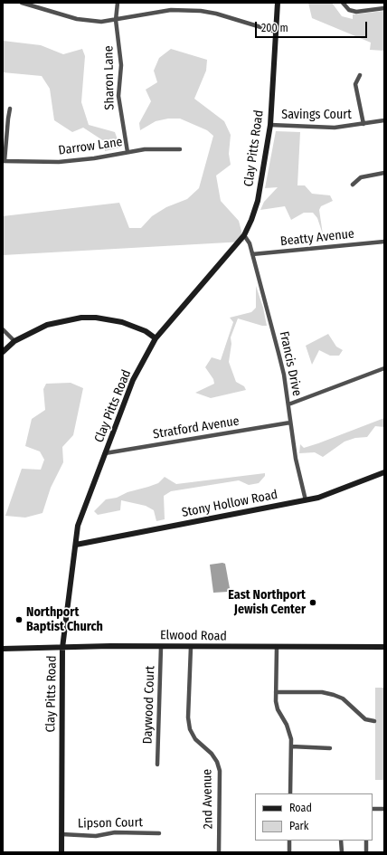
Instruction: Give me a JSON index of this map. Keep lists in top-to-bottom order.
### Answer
{
  "streets": {
    "street": [
      "Sharon Lane",
      "Savings Court",
      "Darrow Lane",
      "Clay Pitts Road",
      "Beatty Avenue",
      "Francis Drive",
      "Stratford Avenue",
      "Stony Hollow Road",
      "Elwood Road",
      "Daywood Court",
      "2nd Avenue",
      "Lipson Court"
    ]
  },
  "crossings": [
    ["Sharon Lane", "Darrow Lane"],
    ["Savings Court", "Clay Pitts Road"],
    ["Clay Pitts Road", "Francis Drive"],
    ["Clay Pitts Road", "Stratford Avenue"],
    ["Clay Pitts Road", "Stony Hollow Road"],
    ["Clay Pitts Road", "Elwood Road"],
    ["Clay Pitts Road", "Lipson Court"],
    ["Beatty Avenue", "Francis Drive"],
    ["Francis Drive", "Stratford Avenue"],
    ["Francis Drive", "Stony Hollow Road"],
    ["Elwood Road", "Daywood Court"],
    ["Elwood Road", "2nd Avenue"]
  ],
  "places": ["East Northport Jewish Center", "Northport Baptist Church"],
  "legend": ["Road", "Park"],
  "scale_bar": "200 m"
}
